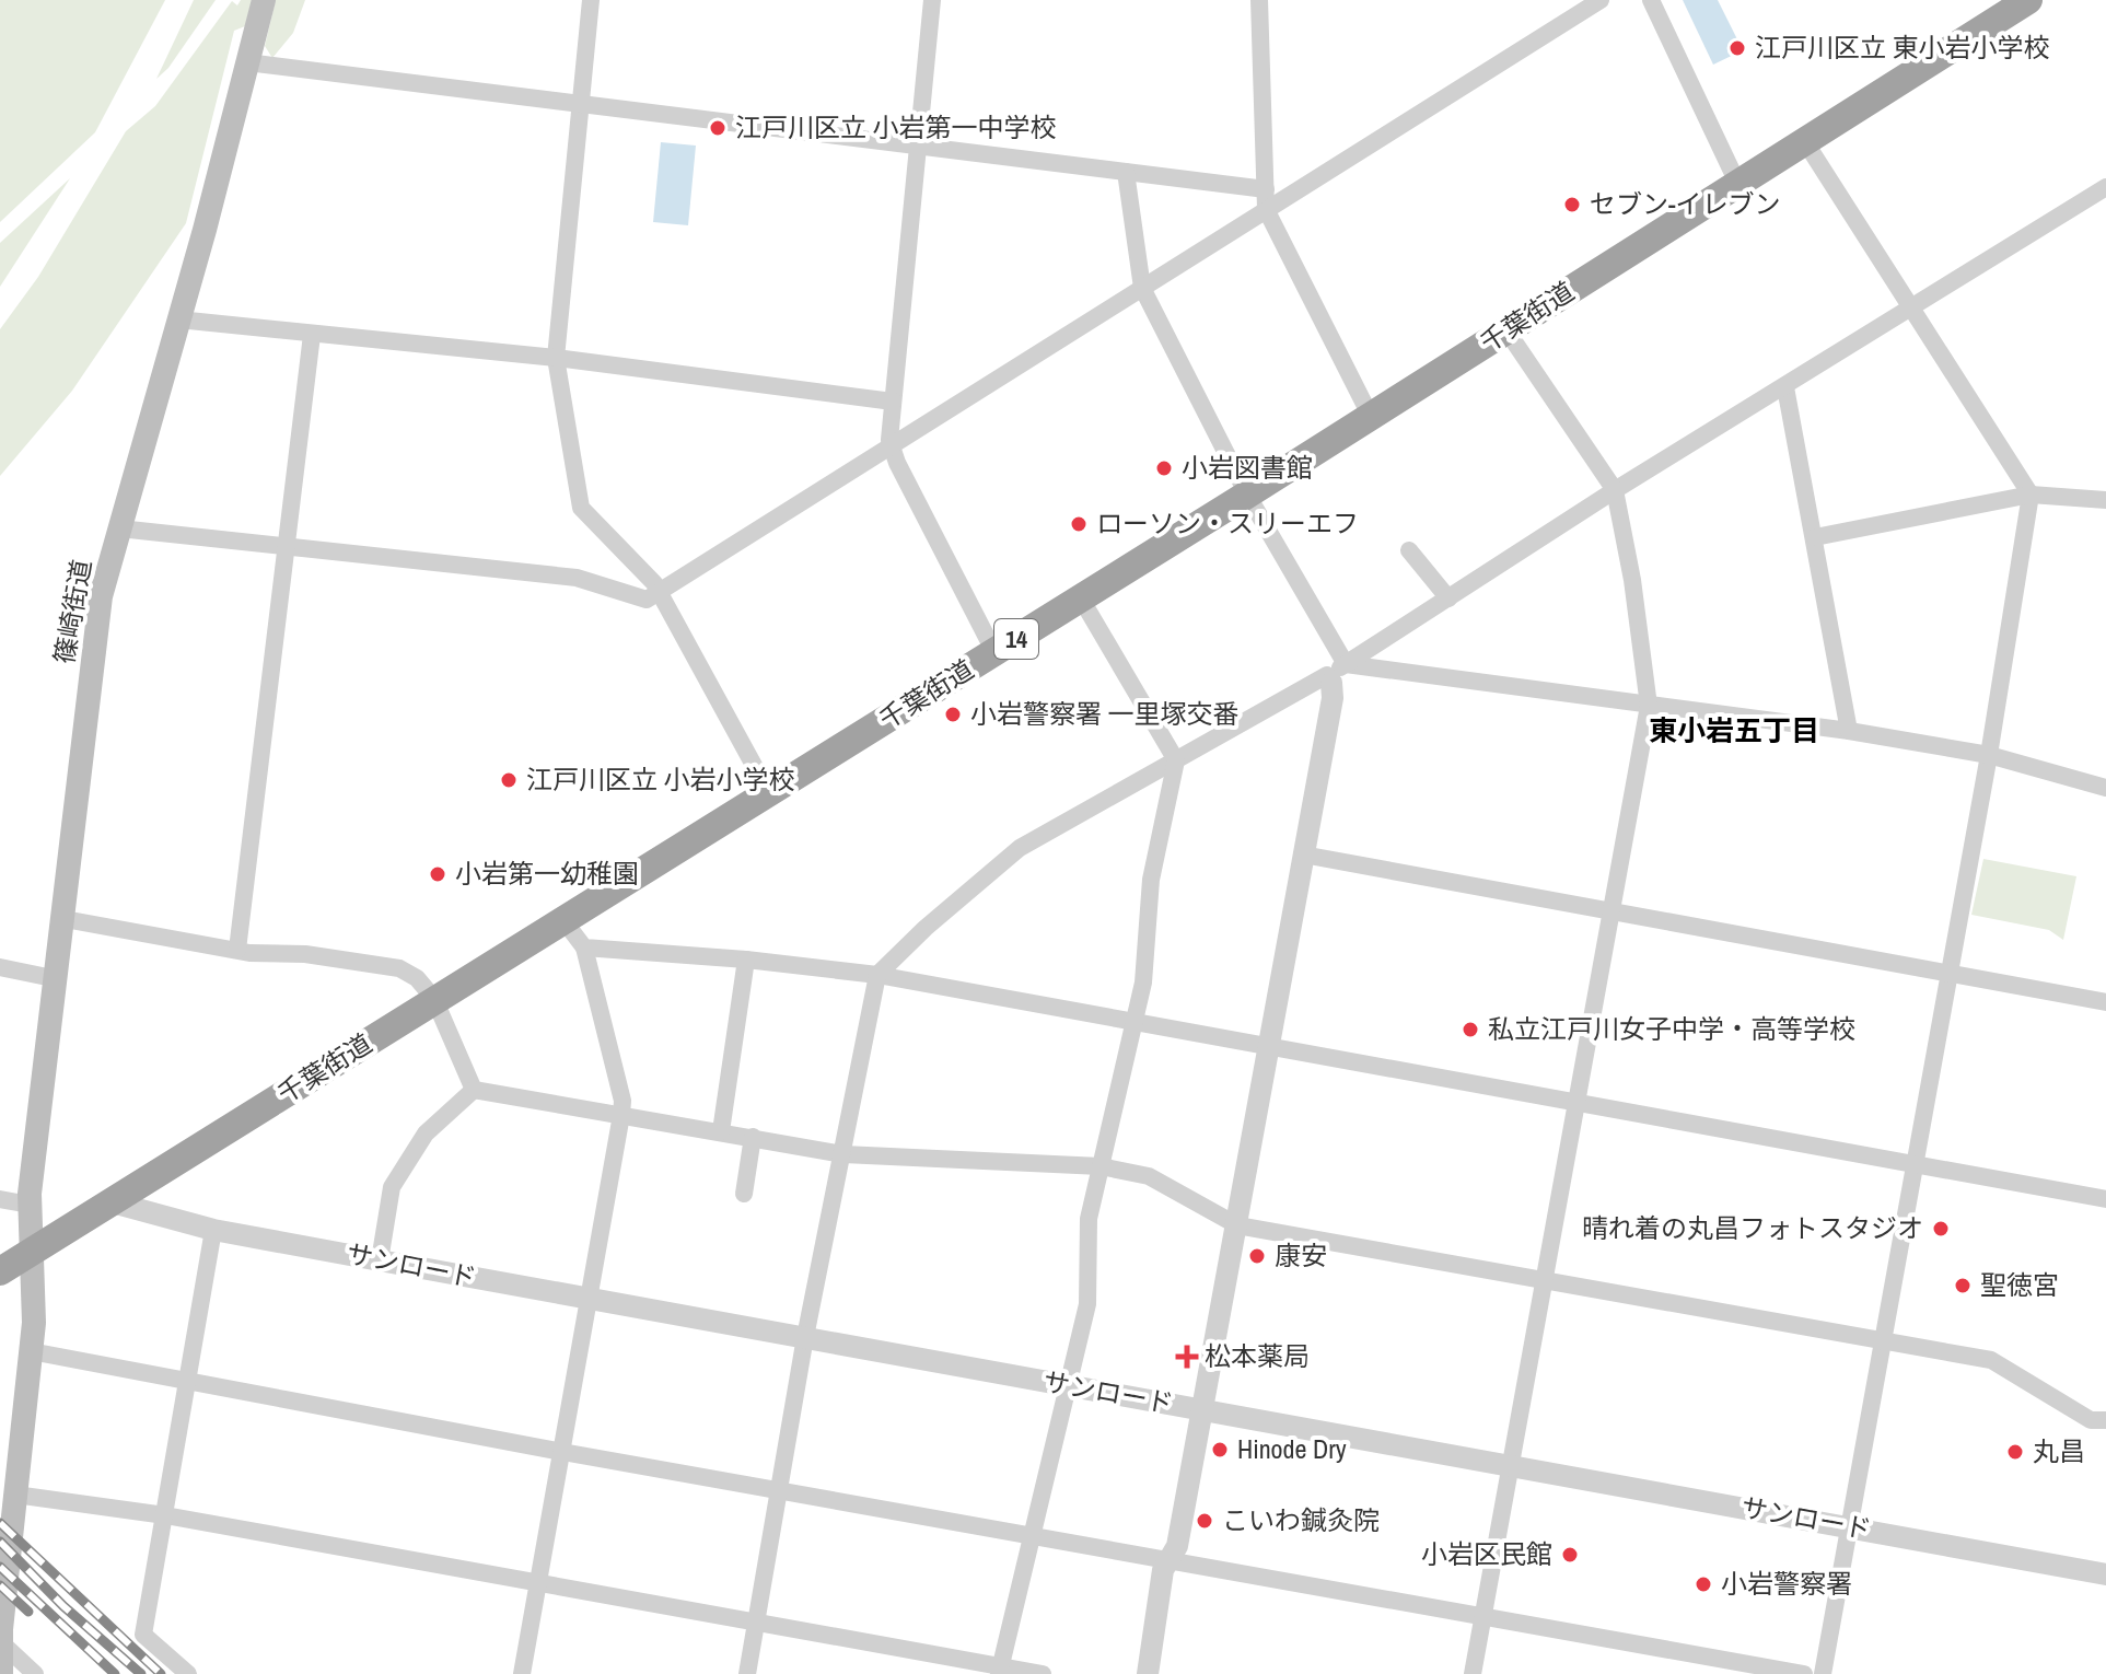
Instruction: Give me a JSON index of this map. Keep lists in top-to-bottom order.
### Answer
{
  "streets": {
    "highway": ["千葉街道", "14"],
    "main road": ["篠崎街道"],
    "street": ["サンロード"]
  },
  "crossings": [
    ["千葉街道", "篠崎街道"],
    ["千葉街道", "サンロード"]
  ],
  "districts": ["東小岩五丁目"],
  "places": {
    "other": [
      "江戸川区立 東小岩小学校",
      "江戸川区立 小岩第一中学校",
      "セブン-イレブン",
      "小岩図書館",
      "ローソン・スリーエフ",
      "小岩警察署 一里塚交番",
      "江戸川区立 小岩小学校",
      "小岩第一幼稚園",
      "私立江戸川女子中学・高等学校",
      "晴れ着の丸昌フォトスタジオ",
      "康安",
      "聖徳宮",
      "Hinode Dry",
      "丸昌",
      "こいわ鍼灸院",
      "小岩区民館",
      "小岩警察署"
    ],
    "health": ["松本薬局"]
  }
}
